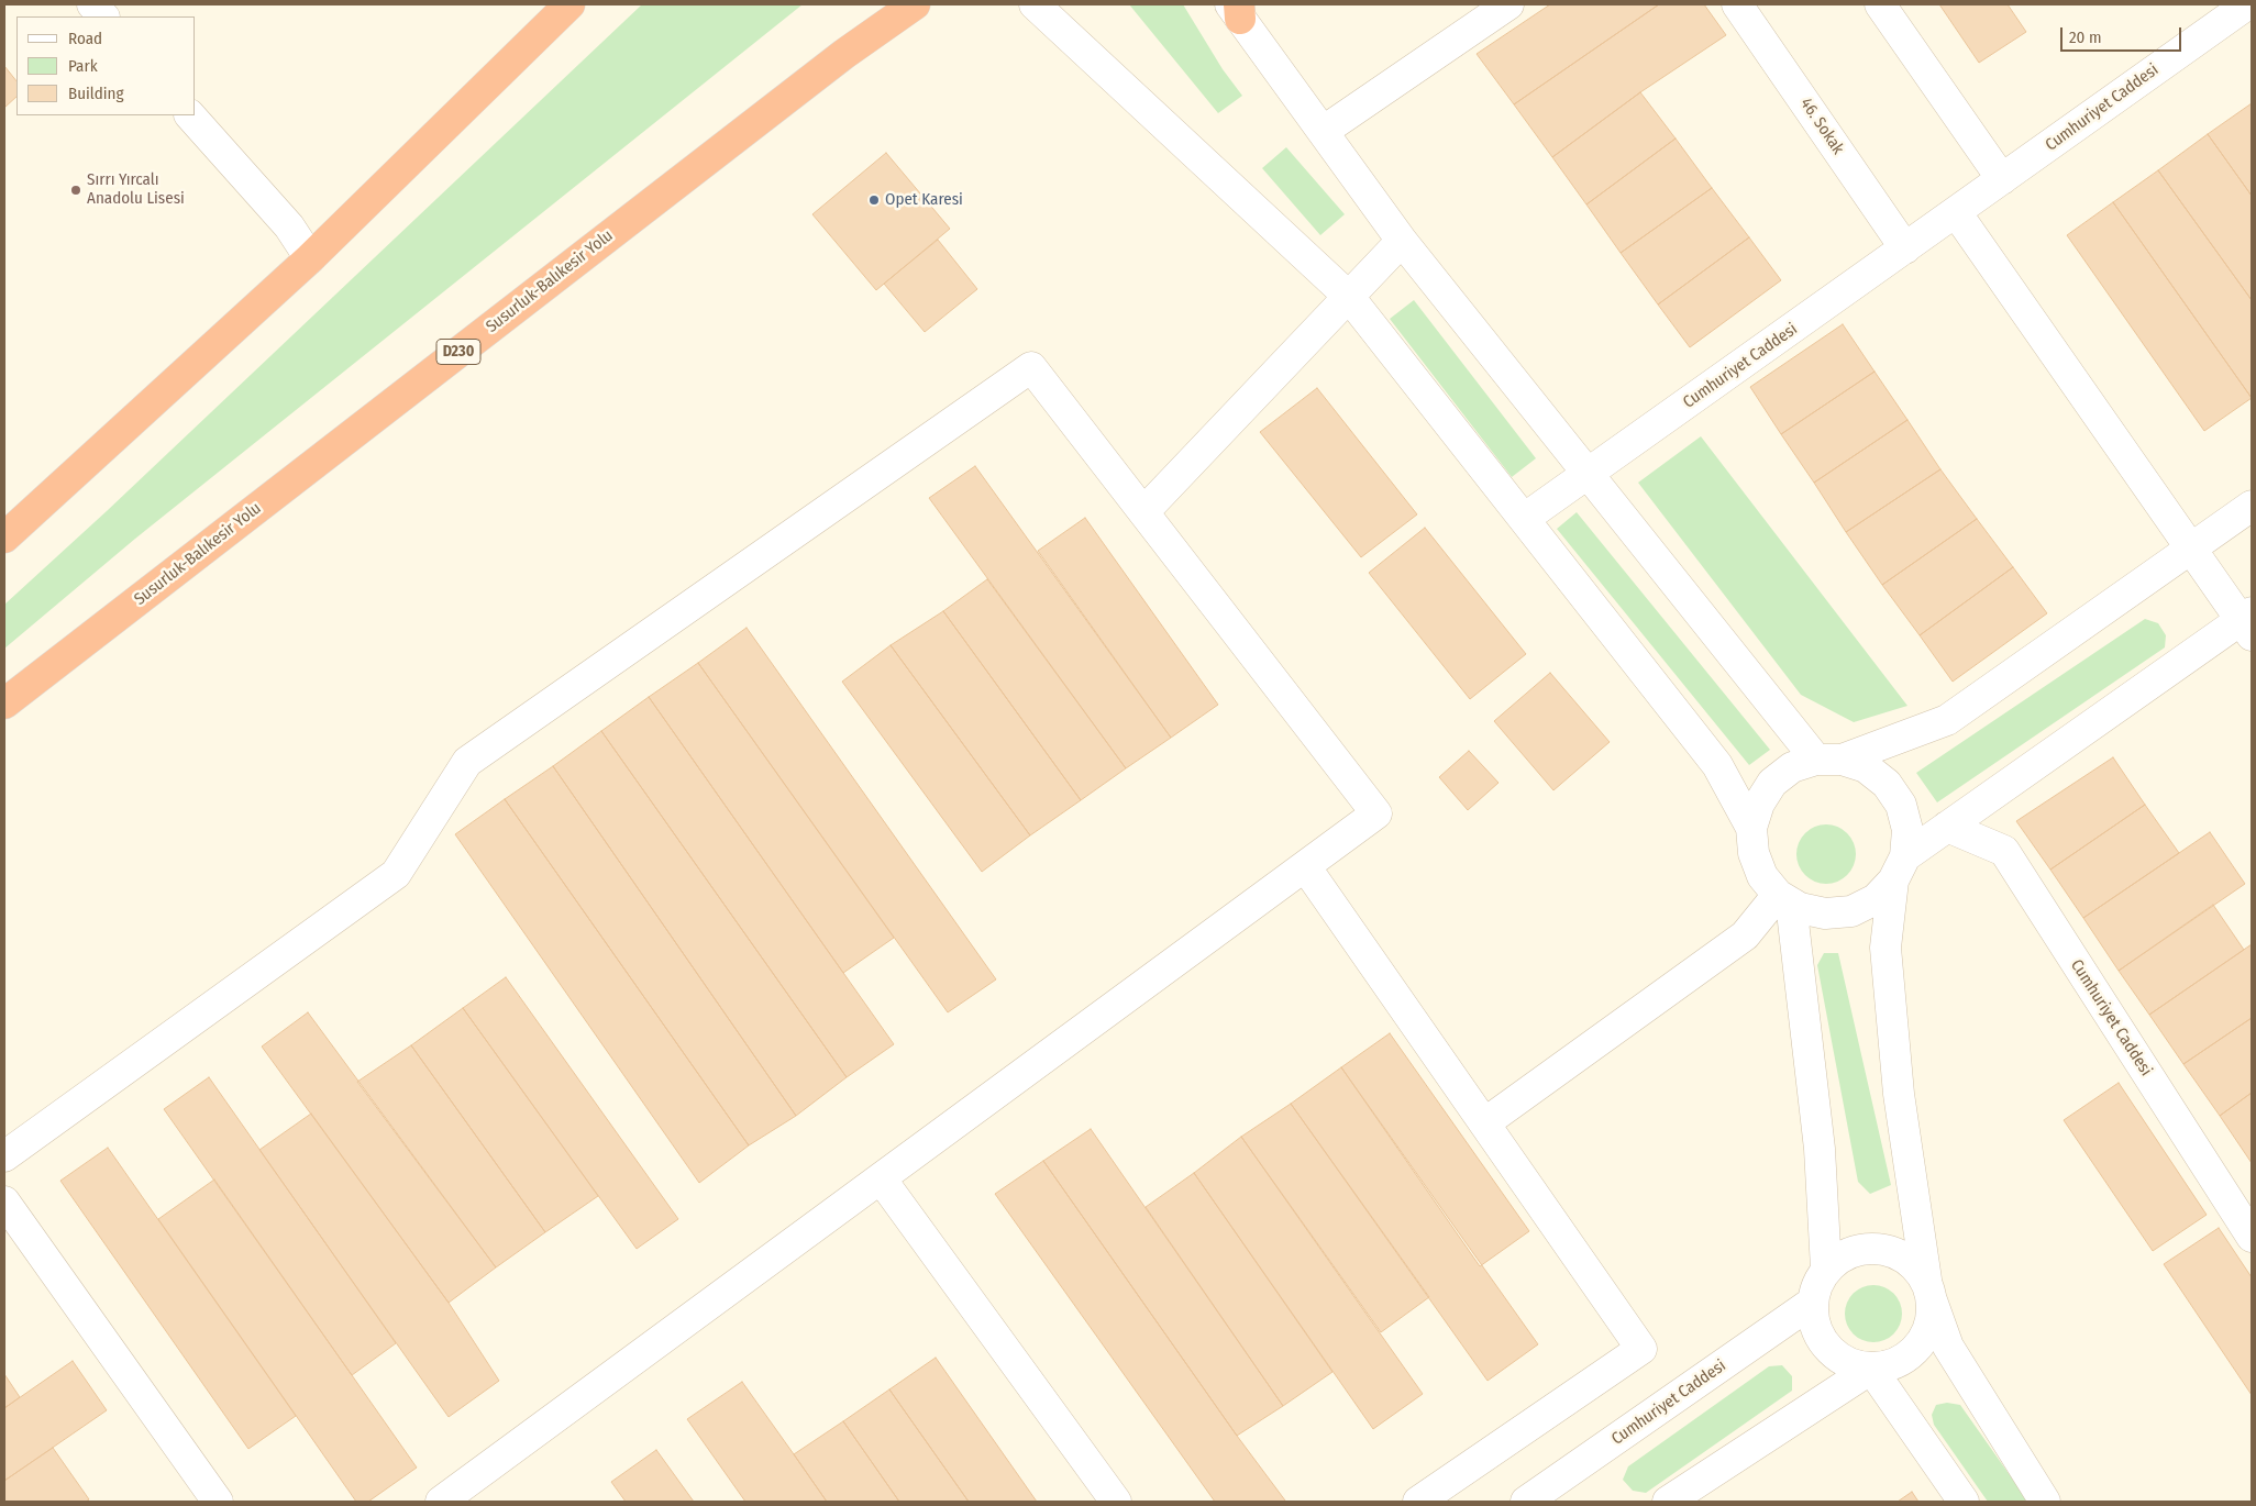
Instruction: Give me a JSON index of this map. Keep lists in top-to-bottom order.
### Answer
{
  "streets": {
    "highway": ["Susurluk-Balıkesir Yolu", "D230"],
    "street": ["Cumhuriyet Caddesi", "46. Sokak"]
  },
  "crossings": [
    ["Cumhuriyet Caddesi", "46. Sokak"]
  ],
  "places": ["Sırrı Yırcalı Anadolu Lisesi", "Opet Karesi"],
  "legend": ["Road", "Park", "Building"],
  "scale_bar": "20 m"
}
